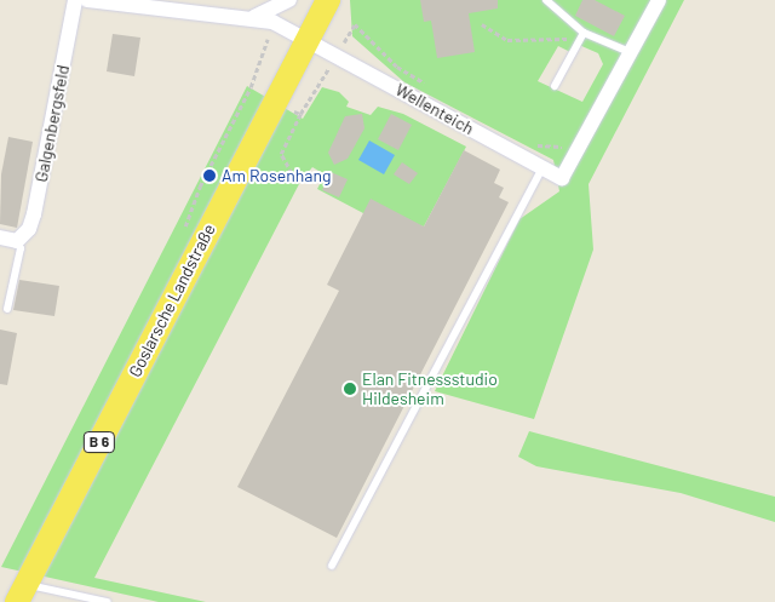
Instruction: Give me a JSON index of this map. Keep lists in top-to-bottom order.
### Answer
{
  "streets": {
    "main road": ["Goslarsche Landstraße", "B 6"],
    "street": ["Wellenteich", "Galgenbergsfeld"]
  },
  "crossings": [
    ["Wellenteich", "Goslarsche Landstraße"]
  ],
  "places": ["Am Rosenhang", "Elan Fitnessstudio Hildesheim"]
}
